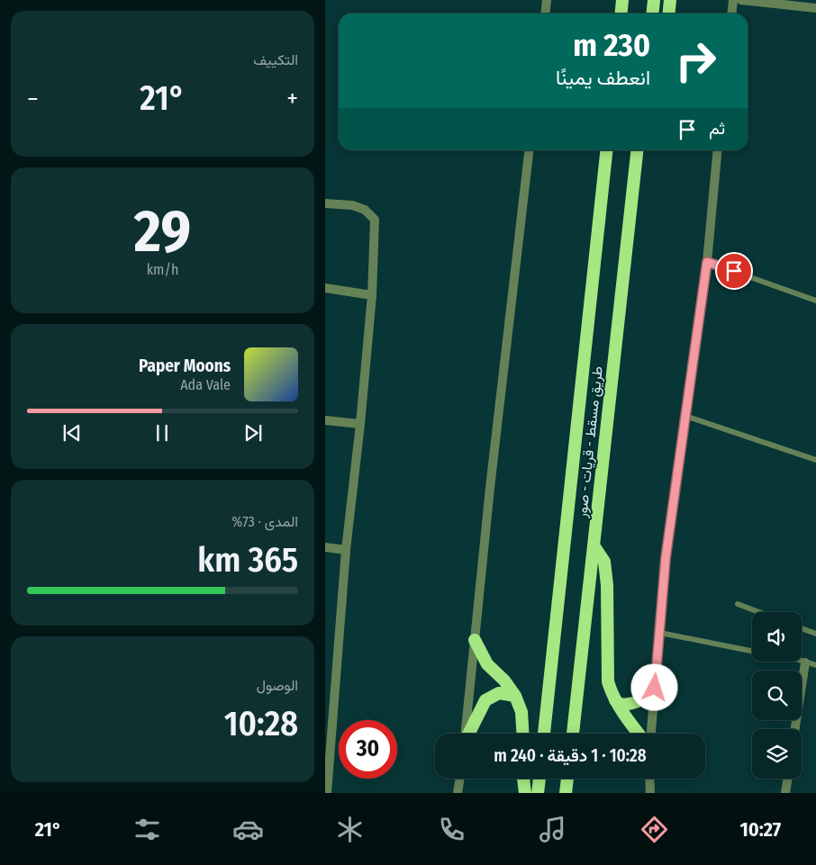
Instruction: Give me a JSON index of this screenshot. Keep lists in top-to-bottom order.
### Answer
{
  "streets": {
    "highway": ["طريق مسقط - قريات - صور"]
  },
  "page": {
    "tile": [
      "التكييف",
      ["29", "km/h"],
      ["المدى · 73%", "365 km"],
      ["الوصول", "10:28"]
    ],
    "turn": ["230 m", "انعطف يمينًا"],
    "heat": ["−", "21°", "+"],
    "then": "ثم",
    "song": ["Paper Moons", "Ada Vale"],
    "limit": "30",
    "trip": "10:28 · 1 دقيقة · 240 m",
    "tabs": ["10:27", "21°"]
  }
}
